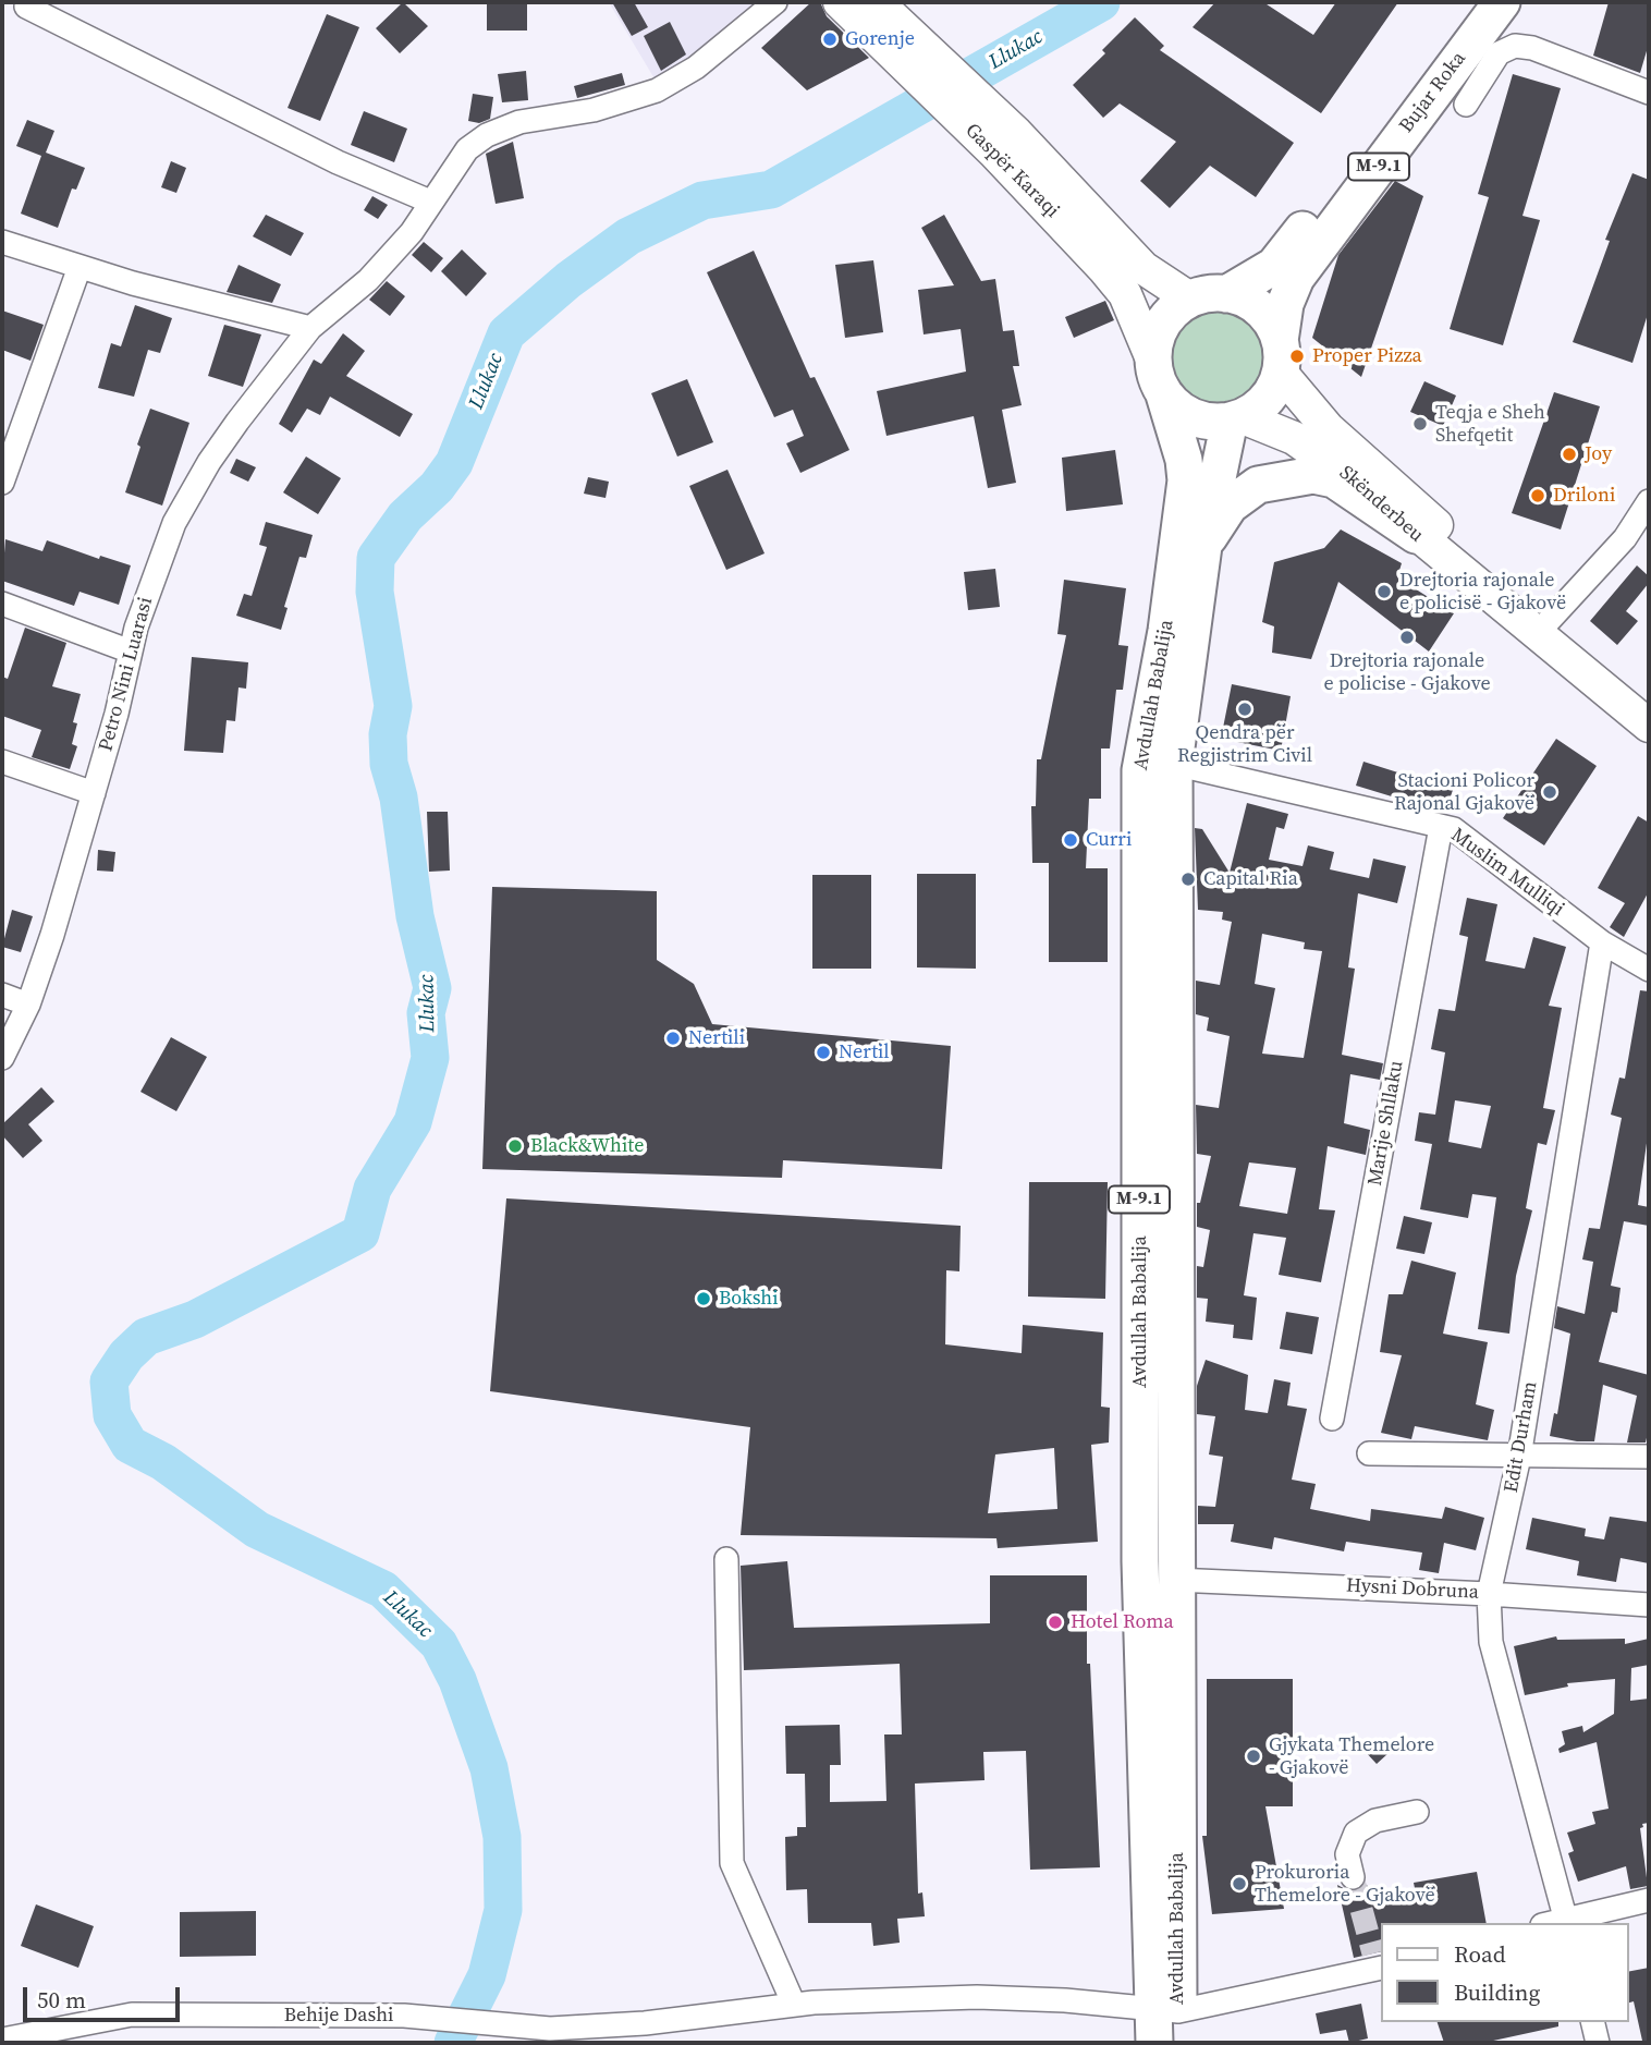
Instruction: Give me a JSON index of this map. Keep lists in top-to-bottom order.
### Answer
{
  "streets": {
    "main road": [
      "Bujar Roka",
      "M-9.1",
      "Gaspër Karaqi",
      "Skënderbeu",
      "Avdullah Babalija"
    ],
    "street": [
      "Petro Nini Luarasi",
      "Muslim Mulliqi",
      "Marije Shllaku",
      "Edit Durham",
      "Hysni Dobruna",
      "Behije Dashi"
    ]
  },
  "crossings": [
    ["Bujar Roka", "M-9.1"],
    ["Bujar Roka", "Gaspër Karaqi"],
    ["Bujar Roka", "Skënderbeu"],
    ["Bujar Roka", "Avdullah Babalija"],
    ["M-9.1", "Gaspër Karaqi"],
    ["M-9.1", "Skënderbeu"],
    ["M-9.1", "Avdullah Babalija"],
    ["Gaspër Karaqi", "Skënderbeu"],
    ["Gaspër Karaqi", "Avdullah Babalija"],
    ["Skënderbeu", "Avdullah Babalija"],
    ["Avdullah Babalija", "Muslim Mulliqi"],
    ["Avdullah Babalija", "Hysni Dobruna"],
    ["Avdullah Babalija", "Behije Dashi"],
    ["Muslim Mulliqi", "Marije Shllaku"],
    ["Muslim Mulliqi", "Edit Durham"],
    ["Edit Durham", "Hysni Dobruna"]
  ],
  "water": ["Llukac"],
  "places": [
    "Gorenje",
    "Proper Pizza",
    "Teqja e Sheh Shefqetit",
    "Joy",
    "Driloni",
    "Drejtoria rajonale e policisë - Gjakovë",
    "Drejtoria rajonale e policise - Gjakove",
    "Qendra për Regjistrim Civil",
    "Stacioni Policor Rajonal Gjakovë",
    "Curri",
    "Capital Ria",
    "Nertili",
    "Nertil",
    "Black&White",
    "Bokshi",
    "Hotel Roma",
    "Gjykata Themelore - Gjakovë",
    "Prokuroria Themelore - Gjakovë"
  ],
  "legend": ["Road", "Building"],
  "scale_bar": "50 m"
}
